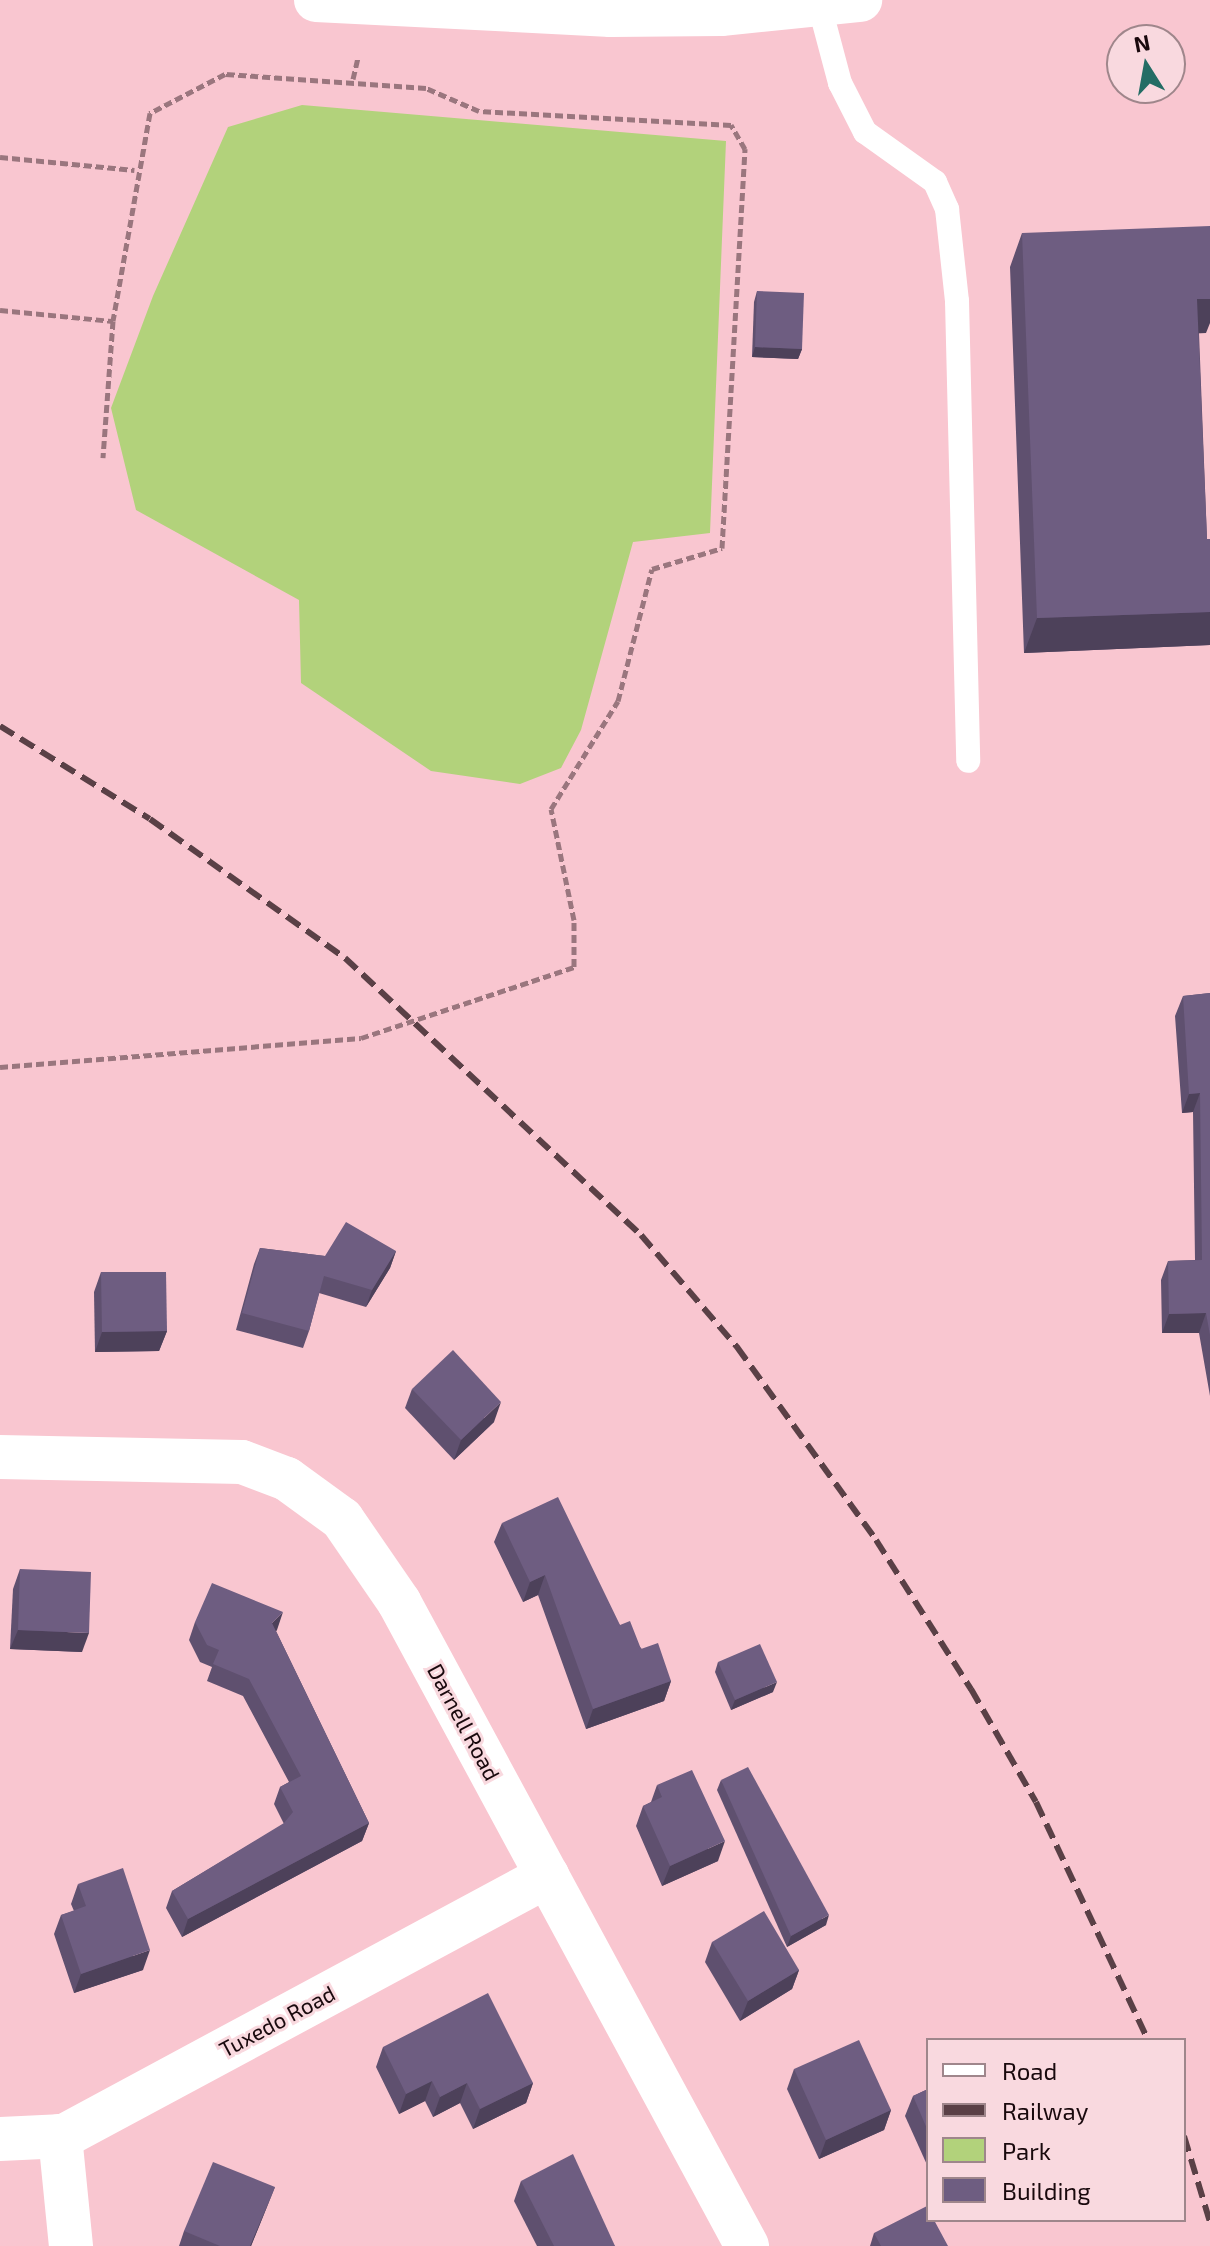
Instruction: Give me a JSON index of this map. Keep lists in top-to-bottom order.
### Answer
{
  "streets": {
    "street": ["Darnell Road", "Tuxedo Road"]
  },
  "crossings": [
    ["Darnell Road", "Tuxedo Road"]
  ],
  "legend": [
    "Road",
    "Railway",
    "Park",
    "Building"
  ],
  "north": "top"
}
